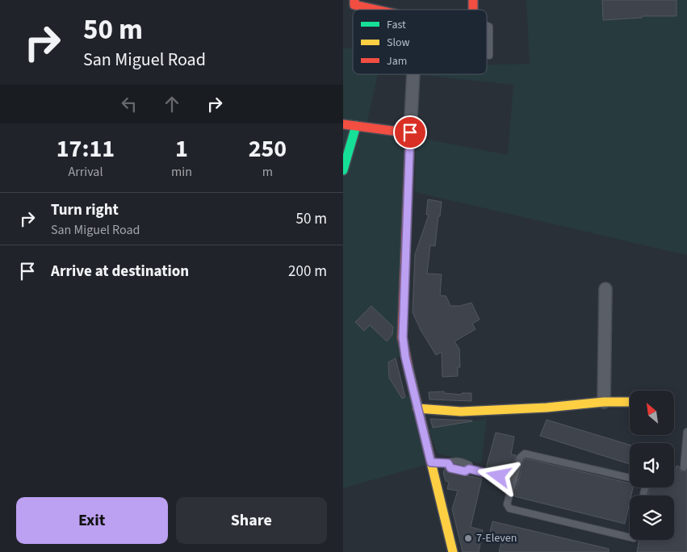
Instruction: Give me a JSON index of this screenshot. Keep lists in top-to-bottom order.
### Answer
{
  "places": ["7-Eleven"],
  "legend": ["Fast", "Slow", "Jam"],
  "north": "top left",
  "page": {
    "turn": ["50 m", "San Miguel Road"],
    "eta": [
      "17:11",
      "Arrival",
      "1",
      "min",
      "250",
      "m"
    ],
    "list": [
      {
        "name": "Turn right",
        "note": "San Miguel Road",
        "value": "50 m"
      },
      {
        "name": "Arrive at destination",
        "value": "200 m"
      }
    ],
    "buttons": ["Exit", "Share"]
  }
}
